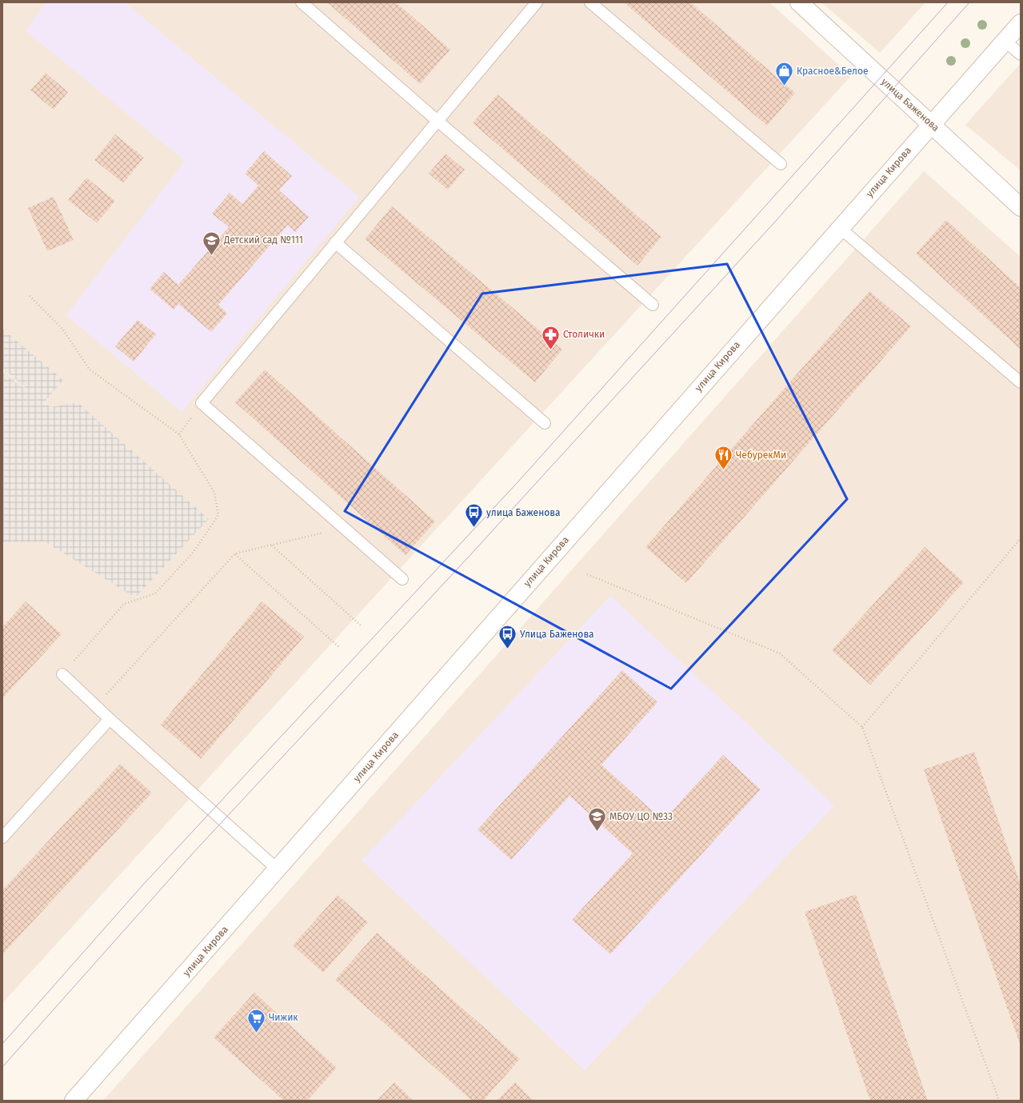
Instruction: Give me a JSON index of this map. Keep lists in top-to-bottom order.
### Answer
{
  "streets": {
    "street": ["улица Баженова", "улица Кирова"]
  },
  "crossings": [
    ["улица Баженова", "улица Кирова"]
  ],
  "places": {
    "shop": ["Красное&Белое"],
    "school or university": ["Детский сад №111", "МБОУ ЦО №33"],
    "pharmacy": ["Столички"],
    "restaurant": ["ЧебурекМи"],
    "bus stop": ["улица Баженова", "Улица Баженова"],
    "supermarket": ["Чижик"]
  }
}
